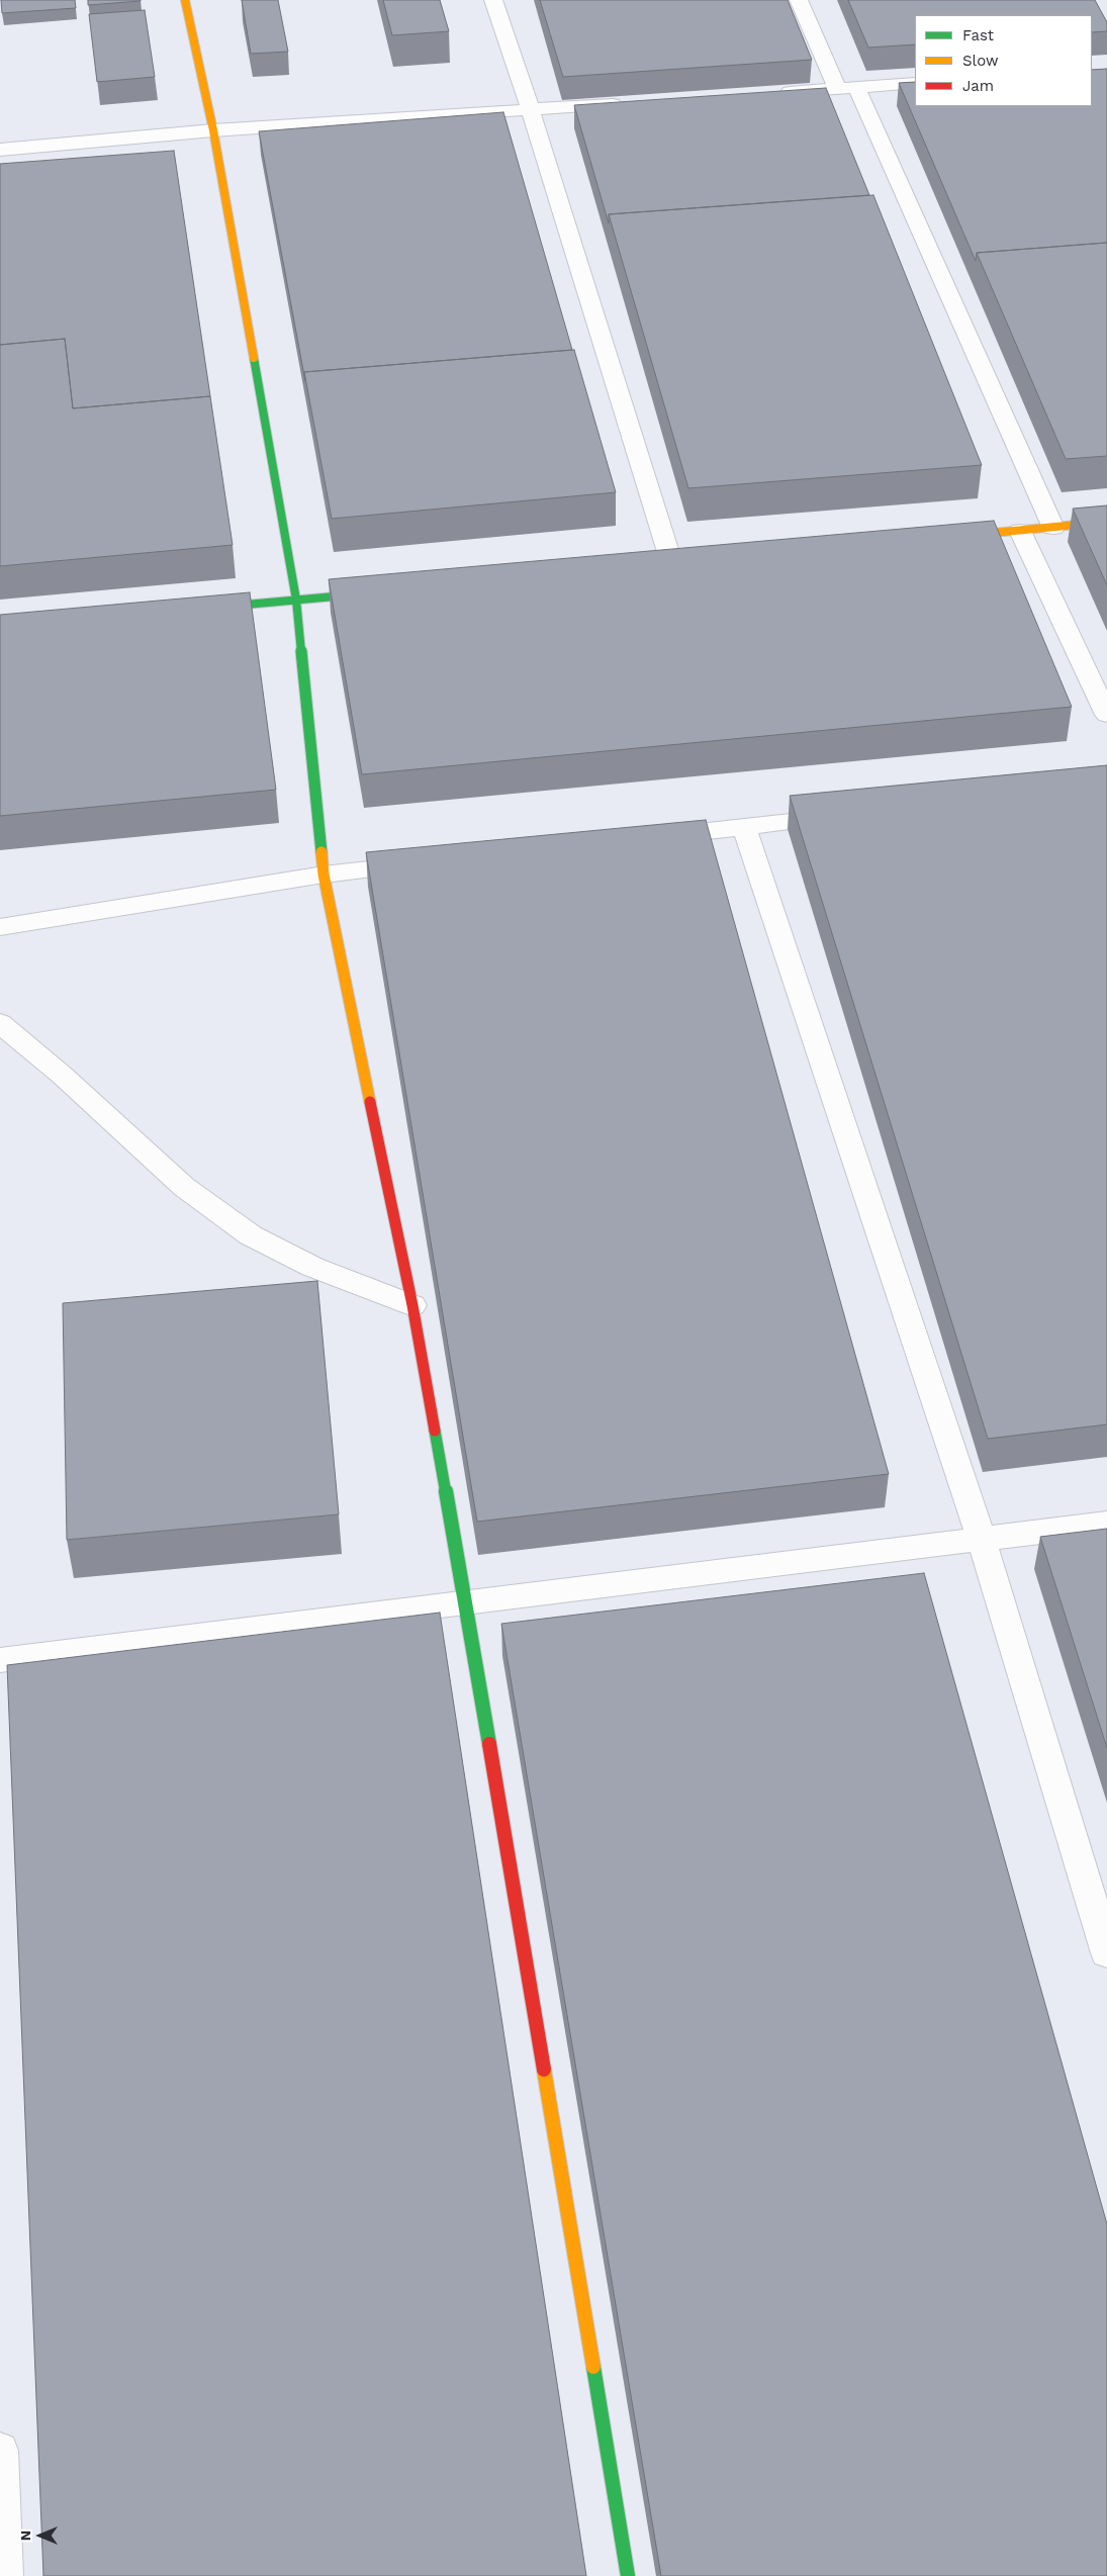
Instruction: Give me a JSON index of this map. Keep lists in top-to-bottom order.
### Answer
{
  "legend": ["Fast", "Slow", "Jam"],
  "north": "left"
}
